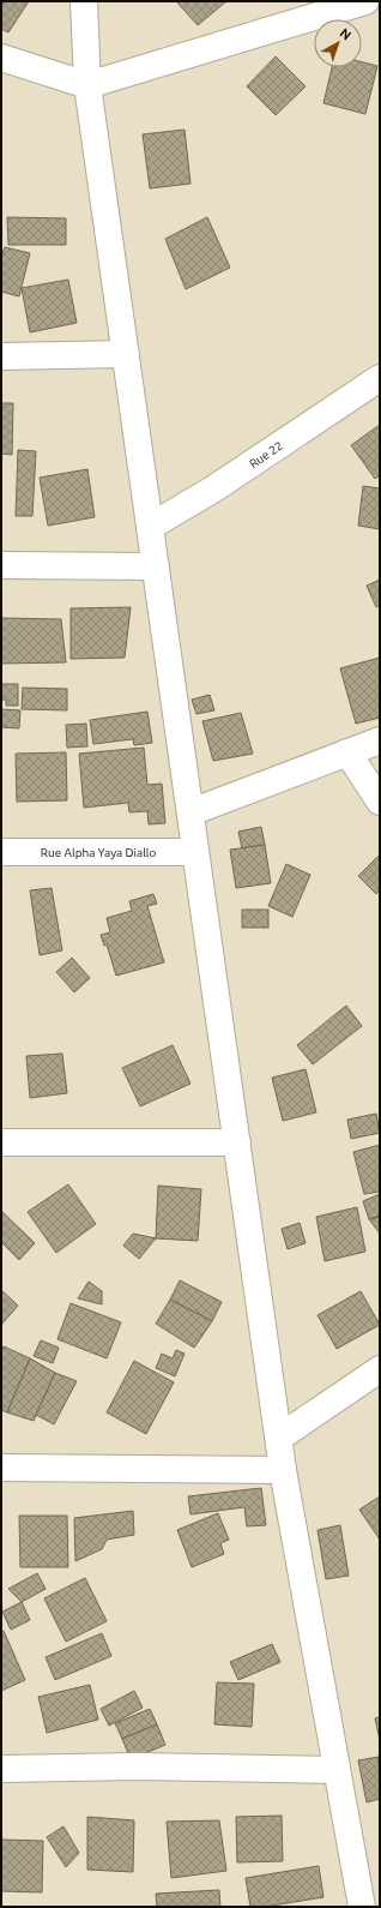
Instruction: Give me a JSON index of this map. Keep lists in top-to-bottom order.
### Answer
{
  "streets": {
    "street": ["Rue 22", "Rue Alpha Yaya Diallo"]
  },
  "north": "top right"
}
